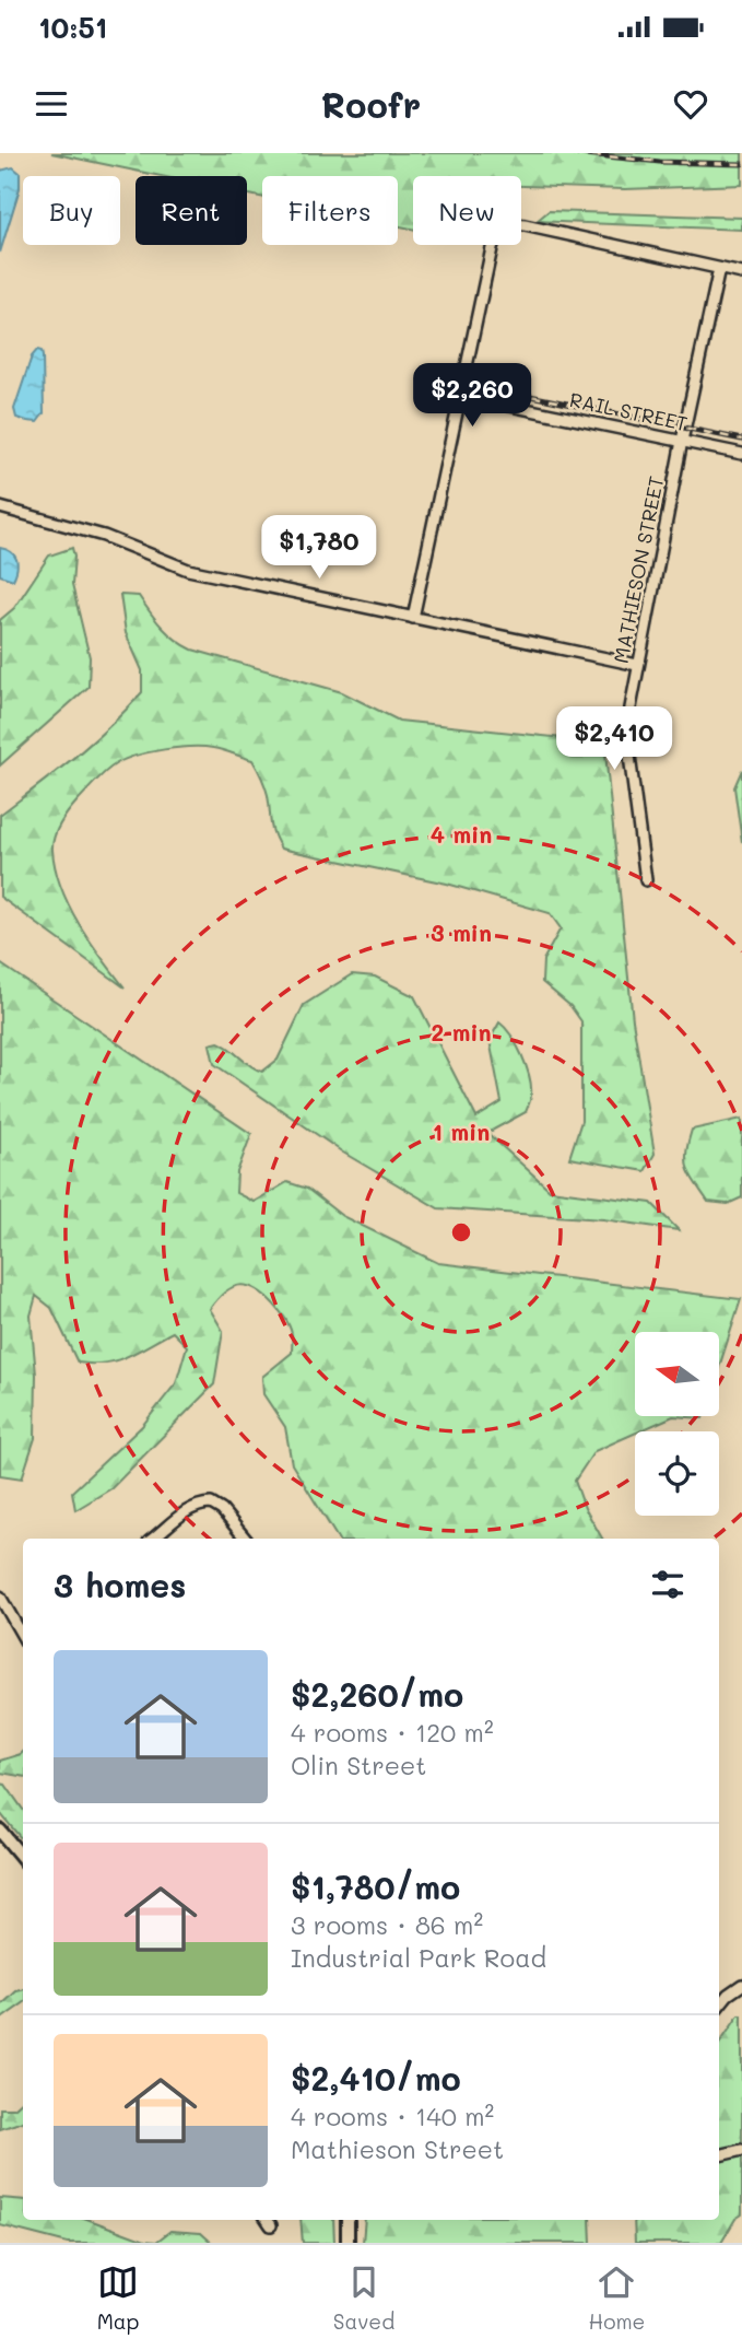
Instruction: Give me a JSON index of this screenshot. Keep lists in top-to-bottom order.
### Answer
{
  "streets": {
    "street": ["RAIL STREET", "MATHIESON STREET"]
  },
  "crossings": [
    ["RAIL STREET", "MATHIESON STREET"]
  ],
  "north": "left",
  "page": {
    "status": "10:51",
    "header": "Roofr",
    "chip": [
      "Buy",
      "Rent",
      "Filters",
      "New"
    ],
    "price": ["$2,260", "$1,780", "$2,410"],
    "heading": "3 homes",
    "list": [
      {
        "name": "$2,260/mo",
        "note": "4 rooms · 120 m² · Olin Street"
      },
      {
        "name": "$1,780/mo",
        "note": "3 rooms · 86 m² · Industrial Park Road"
      },
      {
        "name": "$2,410/mo",
        "note": "4 rooms · 140 m² · Mathieson Street"
      }
    ],
    "tabs": ["Map", "Saved", "Home"]
  },
  "rings": [
    "4 min",
    "3 min",
    "2 min",
    "1 min"
  ]
}
